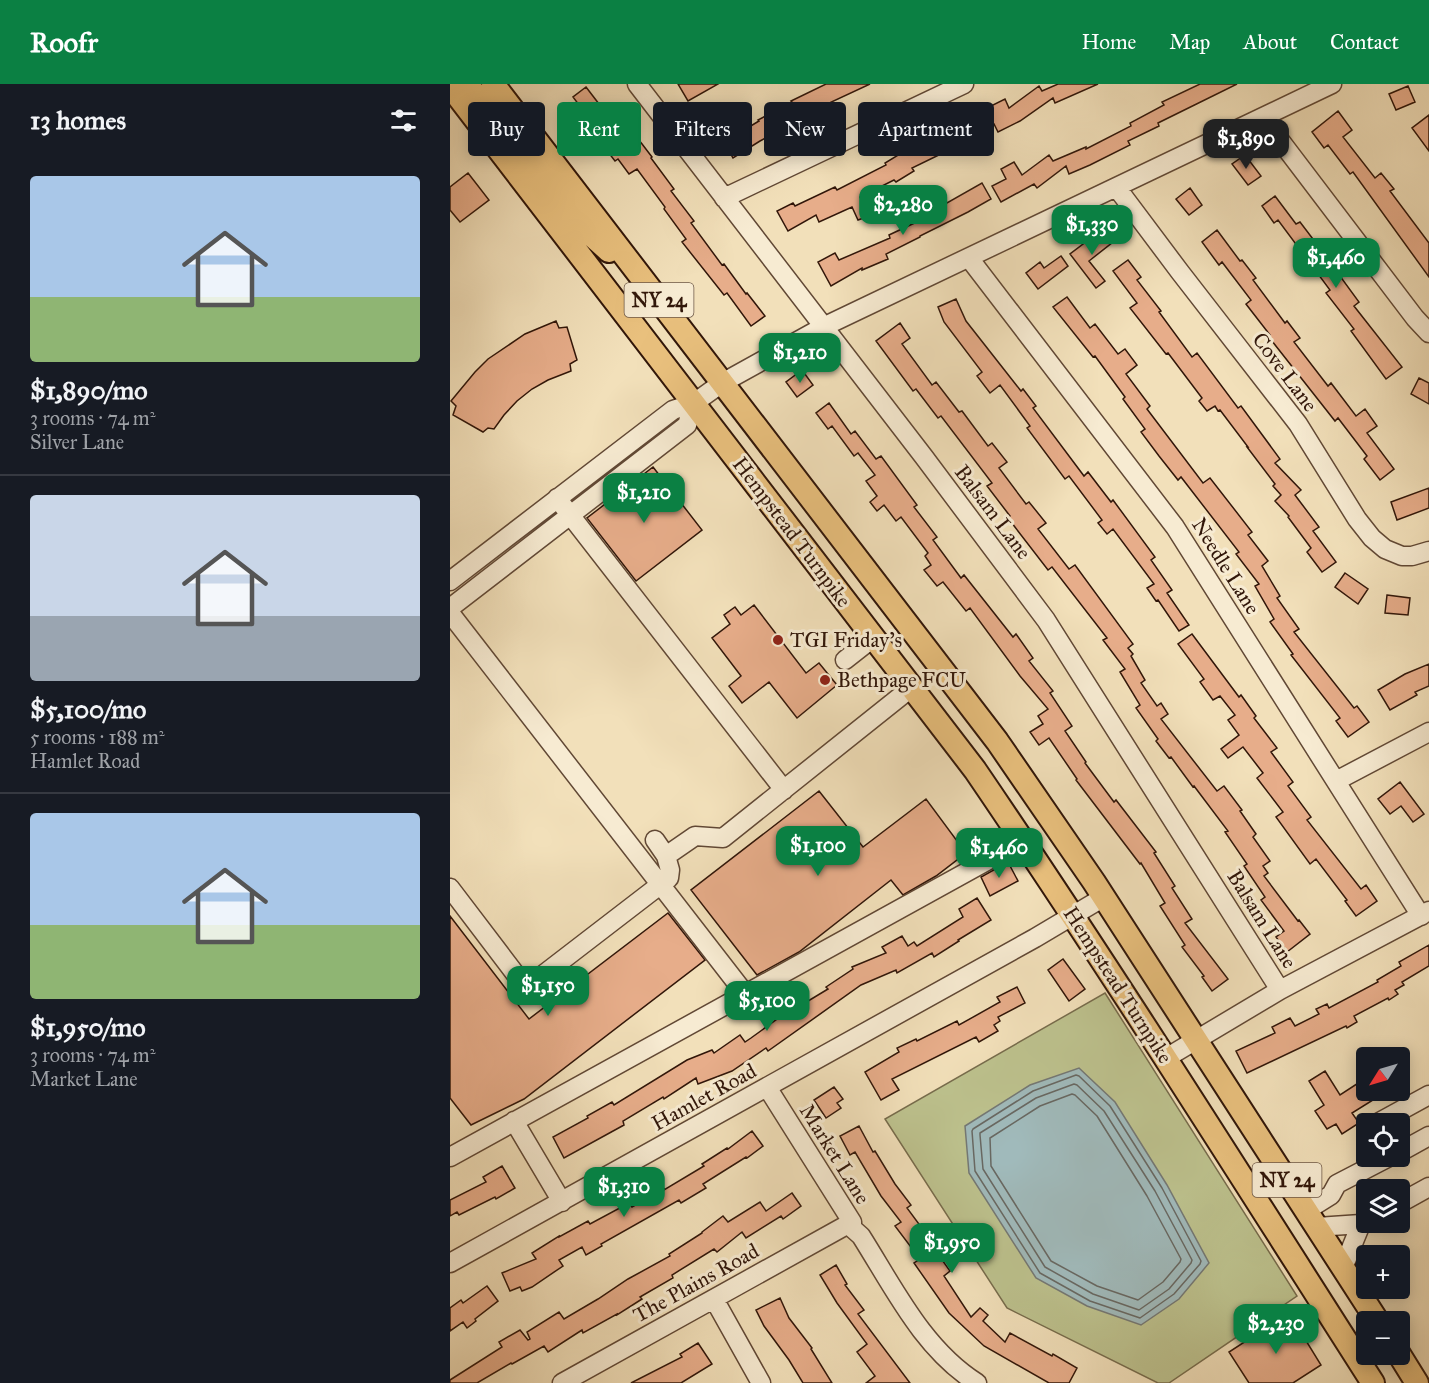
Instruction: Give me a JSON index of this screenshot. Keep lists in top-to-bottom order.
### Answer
{
  "streets": {
    "main road": ["NY 24", "Hempstead Turnpike"],
    "street": [
      "Cove Lane",
      "Balsam Lane",
      "Needle Lane",
      "Hamlet Road",
      "Market Lane",
      "The Plains Road"
    ]
  },
  "crossings": [
    ["Hempstead Turnpike", "Hamlet Road"],
    ["Hamlet Road", "Market Lane"],
    ["Market Lane", "The Plains Road"]
  ],
  "places": ["TGI Friday's", "Bethpage FCU"],
  "north": "bottom left",
  "page": {
    "header": "Roofr",
    "nav": [
      "Home",
      "Map",
      "About",
      "Contact"
    ],
    "heading": "13 homes",
    "chip": [
      "Buy",
      "Rent",
      "Filters",
      "New",
      "Apartment"
    ],
    "price": [
      "$1,890",
      "$2,280",
      "$1,330",
      "$1,460",
      "$1,210",
      "$1,210",
      "$1,100",
      "$1,460",
      "$1,150",
      "$5,100",
      "$1,310",
      "$1,950",
      "$2,230"
    ],
    "list": [
      {
        "name": "$1,890/mo",
        "note": "3 rooms · 74 m² · Silver Lane"
      },
      {
        "name": "$5,100/mo",
        "note": "5 rooms · 188 m² · Hamlet Road"
      },
      {
        "name": "$1,950/mo",
        "note": "3 rooms · 74 m² · Market Lane"
      }
    ],
    "map_buttons": ["+", "−"]
  }
}
